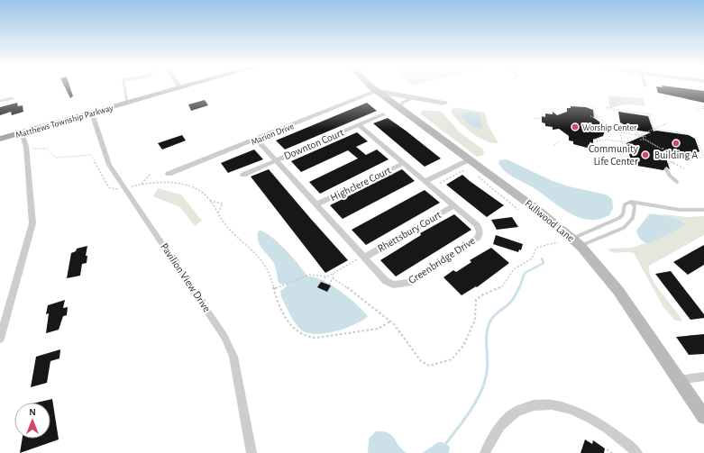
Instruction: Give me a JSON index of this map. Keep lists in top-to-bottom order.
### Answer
{
  "streets": {
    "main road": ["Matthews Township Parkway"],
    "street": [
      "Marion Drive",
      "Downton Court",
      "Highclere Court",
      "Fullwood Lane",
      "Rhettsbury Court",
      "Greenbridge Drive",
      "Pavilion View Drive"
    ]
  },
  "crossings": [
    ["Matthews Township Parkway", "Pavilion View Drive"],
    ["Marion Drive", "Fullwood Lane"],
    ["Marion Drive", "Greenbridge Drive"],
    ["Downton Court", "Greenbridge Drive"],
    ["Highclere Court", "Greenbridge Drive"],
    ["Rhettsbury Court", "Greenbridge Drive"]
  ],
  "places": ["Worship Center", "Building A", "Community Life Center"],
  "north": "top"
}
